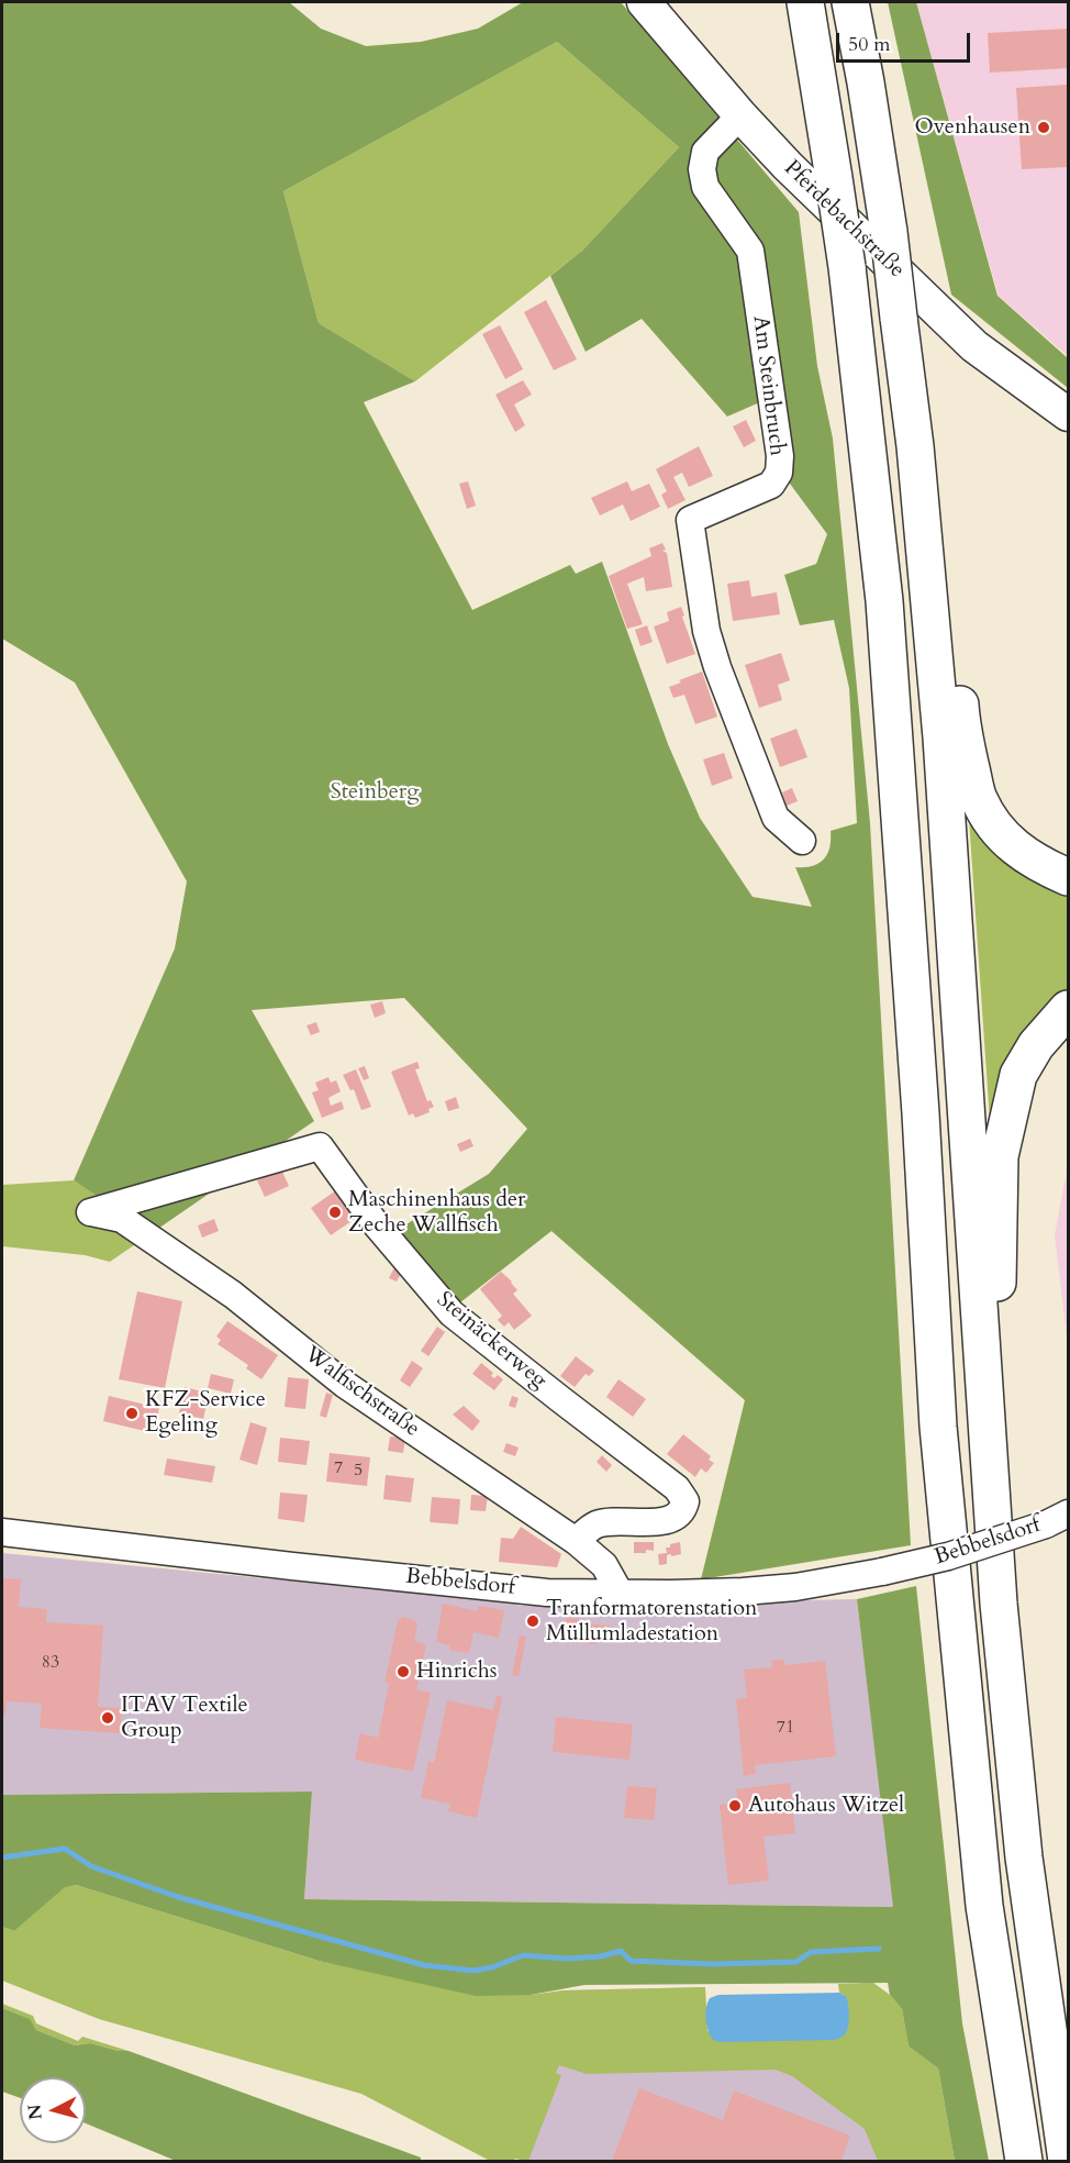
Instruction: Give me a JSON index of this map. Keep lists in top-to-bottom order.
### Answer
{
  "streets": {
    "main road": ["Pferdebachstraße"],
    "street": [
      "Am Steinbruch",
      "Steinäckerweg",
      "Walfischstraße",
      "Bebbelsdorf"
    ]
  },
  "crossings": [
    ["Pferdebachstraße", "Am Steinbruch"],
    ["Steinäckerweg", "Walfischstraße"],
    ["Walfischstraße", "Bebbelsdorf"]
  ],
  "parks": ["Steinberg"],
  "places": [
    "Ovenhausen",
    "Maschinenhaus der Zeche Wallfisch",
    "KFZ-Service Egeling",
    "Tranformatorenstation Müllumladestation",
    "Hinrichs",
    "ITAV Textile Group",
    "Autohaus Witzel"
  ],
  "house_numbers": [
    "7",
    "5",
    "83",
    "71"
  ],
  "scale_bar": "50 m",
  "north": "left"
}
